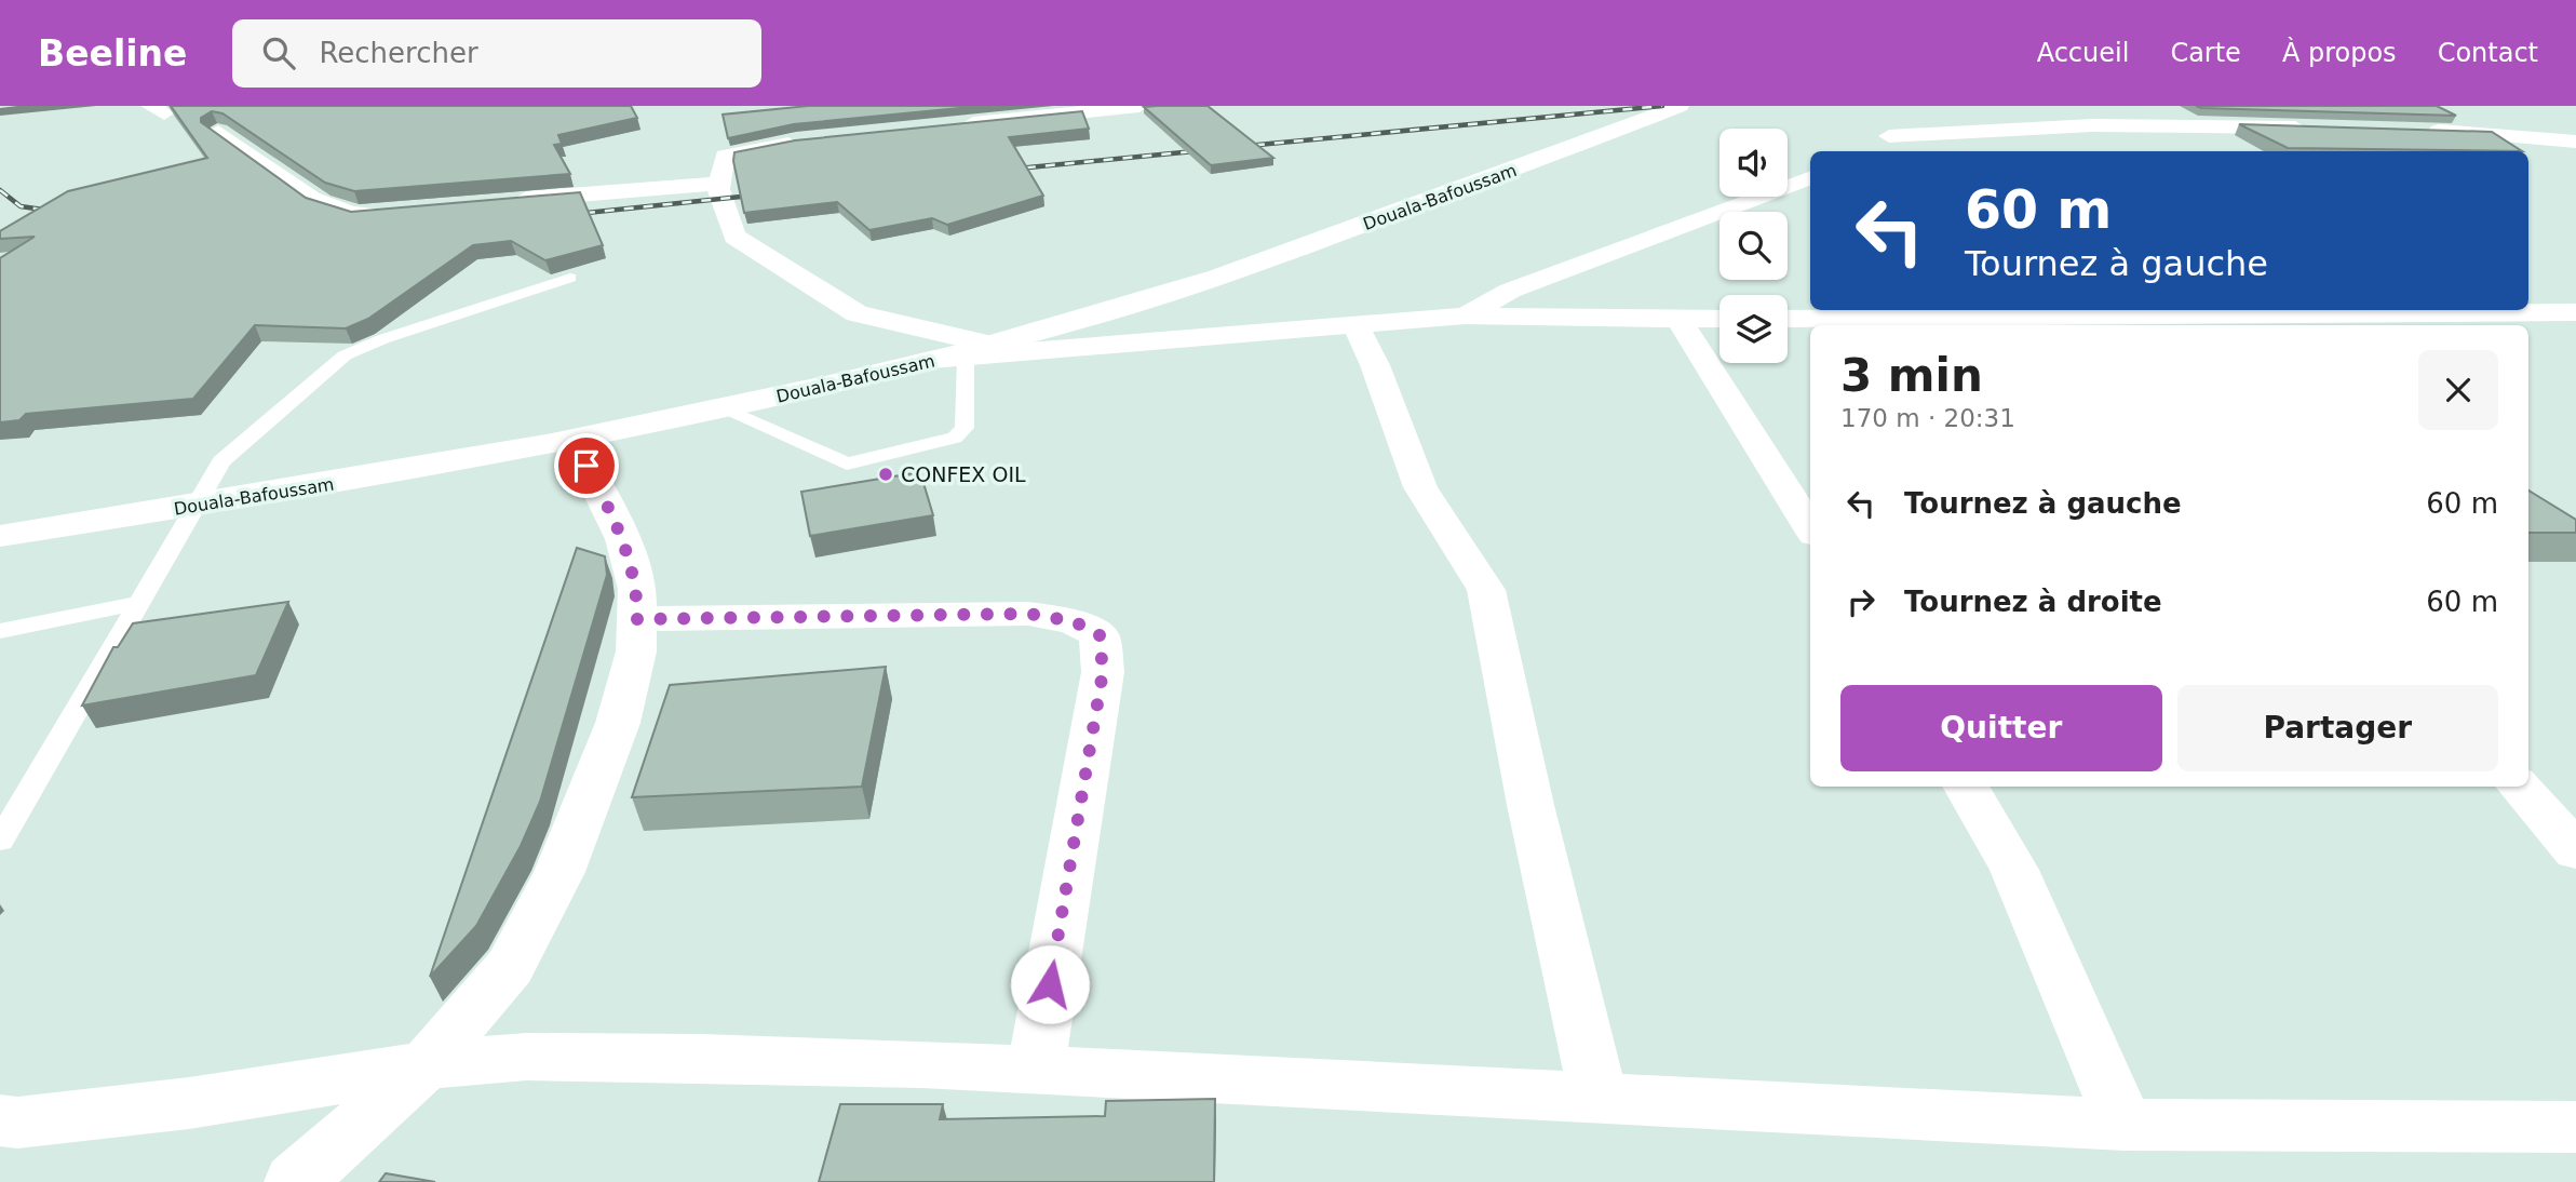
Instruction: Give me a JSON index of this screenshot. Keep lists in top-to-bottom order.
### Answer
{
  "streets": {
    "main road": ["Douala-Bafoussam"]
  },
  "places": ["CONFEX OIL"],
  "page": {
    "header": "Beeline",
    "search": "Rechercher",
    "nav": [
      "Accueil",
      "Carte",
      "À propos",
      "Contact"
    ],
    "turn": ["60 m", "Tournez à gauche"],
    "heading": ["3 min", "170 m · 20:31"],
    "list": [
      {
        "name": "Tournez à gauche",
        "value": "60 m"
      },
      {
        "name": "Tournez à droite",
        "value": "60 m"
      }
    ],
    "buttons": ["Quitter", "Partager"]
  }
}
